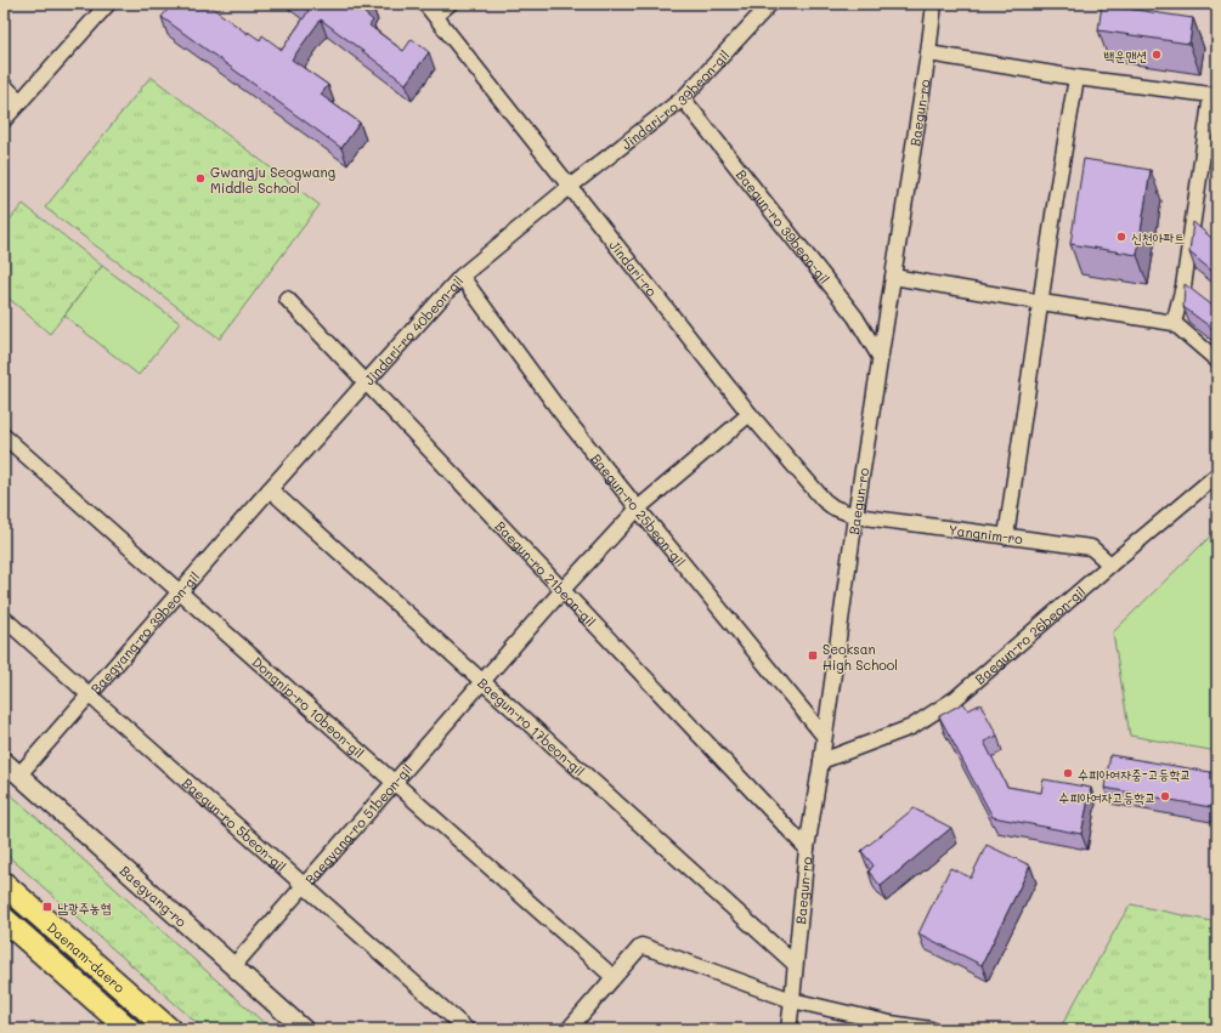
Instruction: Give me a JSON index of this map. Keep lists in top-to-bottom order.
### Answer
{
  "streets": {
    "main road": ["Daenam-daero"],
    "street": [
      "Jindari-ro 39beon-gil",
      "Baegun-ro",
      "Baegun-ro 39beon-gil",
      "Jindari-ro",
      "Jindari-ro 40beon-gil",
      "Baegun-ro 25beon-gil",
      "Yangnim-ro",
      "Baegun-ro 21beon-gil",
      "Baegyang-ro 39beon-gil",
      "Baegun-ro 26beon-gil",
      "Dongnip-ro 10beon-gil",
      "Baegun-ro 17beon-gil",
      "Baegun-ro 5beon-gil",
      "Baegyang-ro 51beon-gil",
      "Baegyang-ro"
    ]
  },
  "crossings": [
    ["Jindari-ro 39beon-gil", "Baegun-ro 39beon-gil"],
    ["Jindari-ro 39beon-gil", "Jindari-ro"],
    ["Jindari-ro 39beon-gil", "Jindari-ro 40beon-gil"],
    ["Baegun-ro", "Baegun-ro 39beon-gil"],
    ["Baegun-ro", "Jindari-ro"],
    ["Baegun-ro", "Baegun-ro 25beon-gil"],
    ["Baegun-ro", "Yangnim-ro"],
    ["Baegun-ro", "Baegun-ro 21beon-gil"],
    ["Baegun-ro", "Baegun-ro 26beon-gil"],
    ["Baegun-ro", "Baegun-ro 17beon-gil"],
    ["Jindari-ro", "Jindari-ro 40beon-gil"],
    ["Jindari-ro", "Yangnim-ro"],
    ["Jindari-ro", "Baegyang-ro 51beon-gil"],
    ["Jindari-ro 40beon-gil", "Baegun-ro 25beon-gil"],
    ["Jindari-ro 40beon-gil", "Baegun-ro 21beon-gil"],
    ["Jindari-ro 40beon-gil", "Baegyang-ro 39beon-gil"],
    ["Jindari-ro 40beon-gil", "Baegun-ro 17beon-gil"],
    ["Baegun-ro 25beon-gil", "Baegyang-ro 51beon-gil"],
    ["Yangnim-ro", "Baegun-ro 26beon-gil"],
    ["Baegun-ro 21beon-gil", "Baegyang-ro 51beon-gil"],
    ["Baegyang-ro 39beon-gil", "Dongnip-ro 10beon-gil"],
    ["Baegyang-ro 39beon-gil", "Baegun-ro 17beon-gil"],
    ["Baegyang-ro 39beon-gil", "Baegun-ro 5beon-gil"],
    ["Baegyang-ro 39beon-gil", "Baegyang-ro"],
    ["Dongnip-ro 10beon-gil", "Baegyang-ro 51beon-gil"],
    ["Baegun-ro 17beon-gil", "Baegyang-ro 51beon-gil"],
    ["Baegun-ro 5beon-gil", "Baegyang-ro 51beon-gil"],
    ["Baegyang-ro 51beon-gil", "Baegyang-ro"]
  ],
  "places": {
    "other": [
      "백운맨션",
      "Gwangju Seogwang Middle School",
      "신천아파트",
      "수피아여자중-고등학교",
      "수피아여자고등학교"
    ],
    "transit": ["Seoksan High School", "남광주농협"]
  }
}
